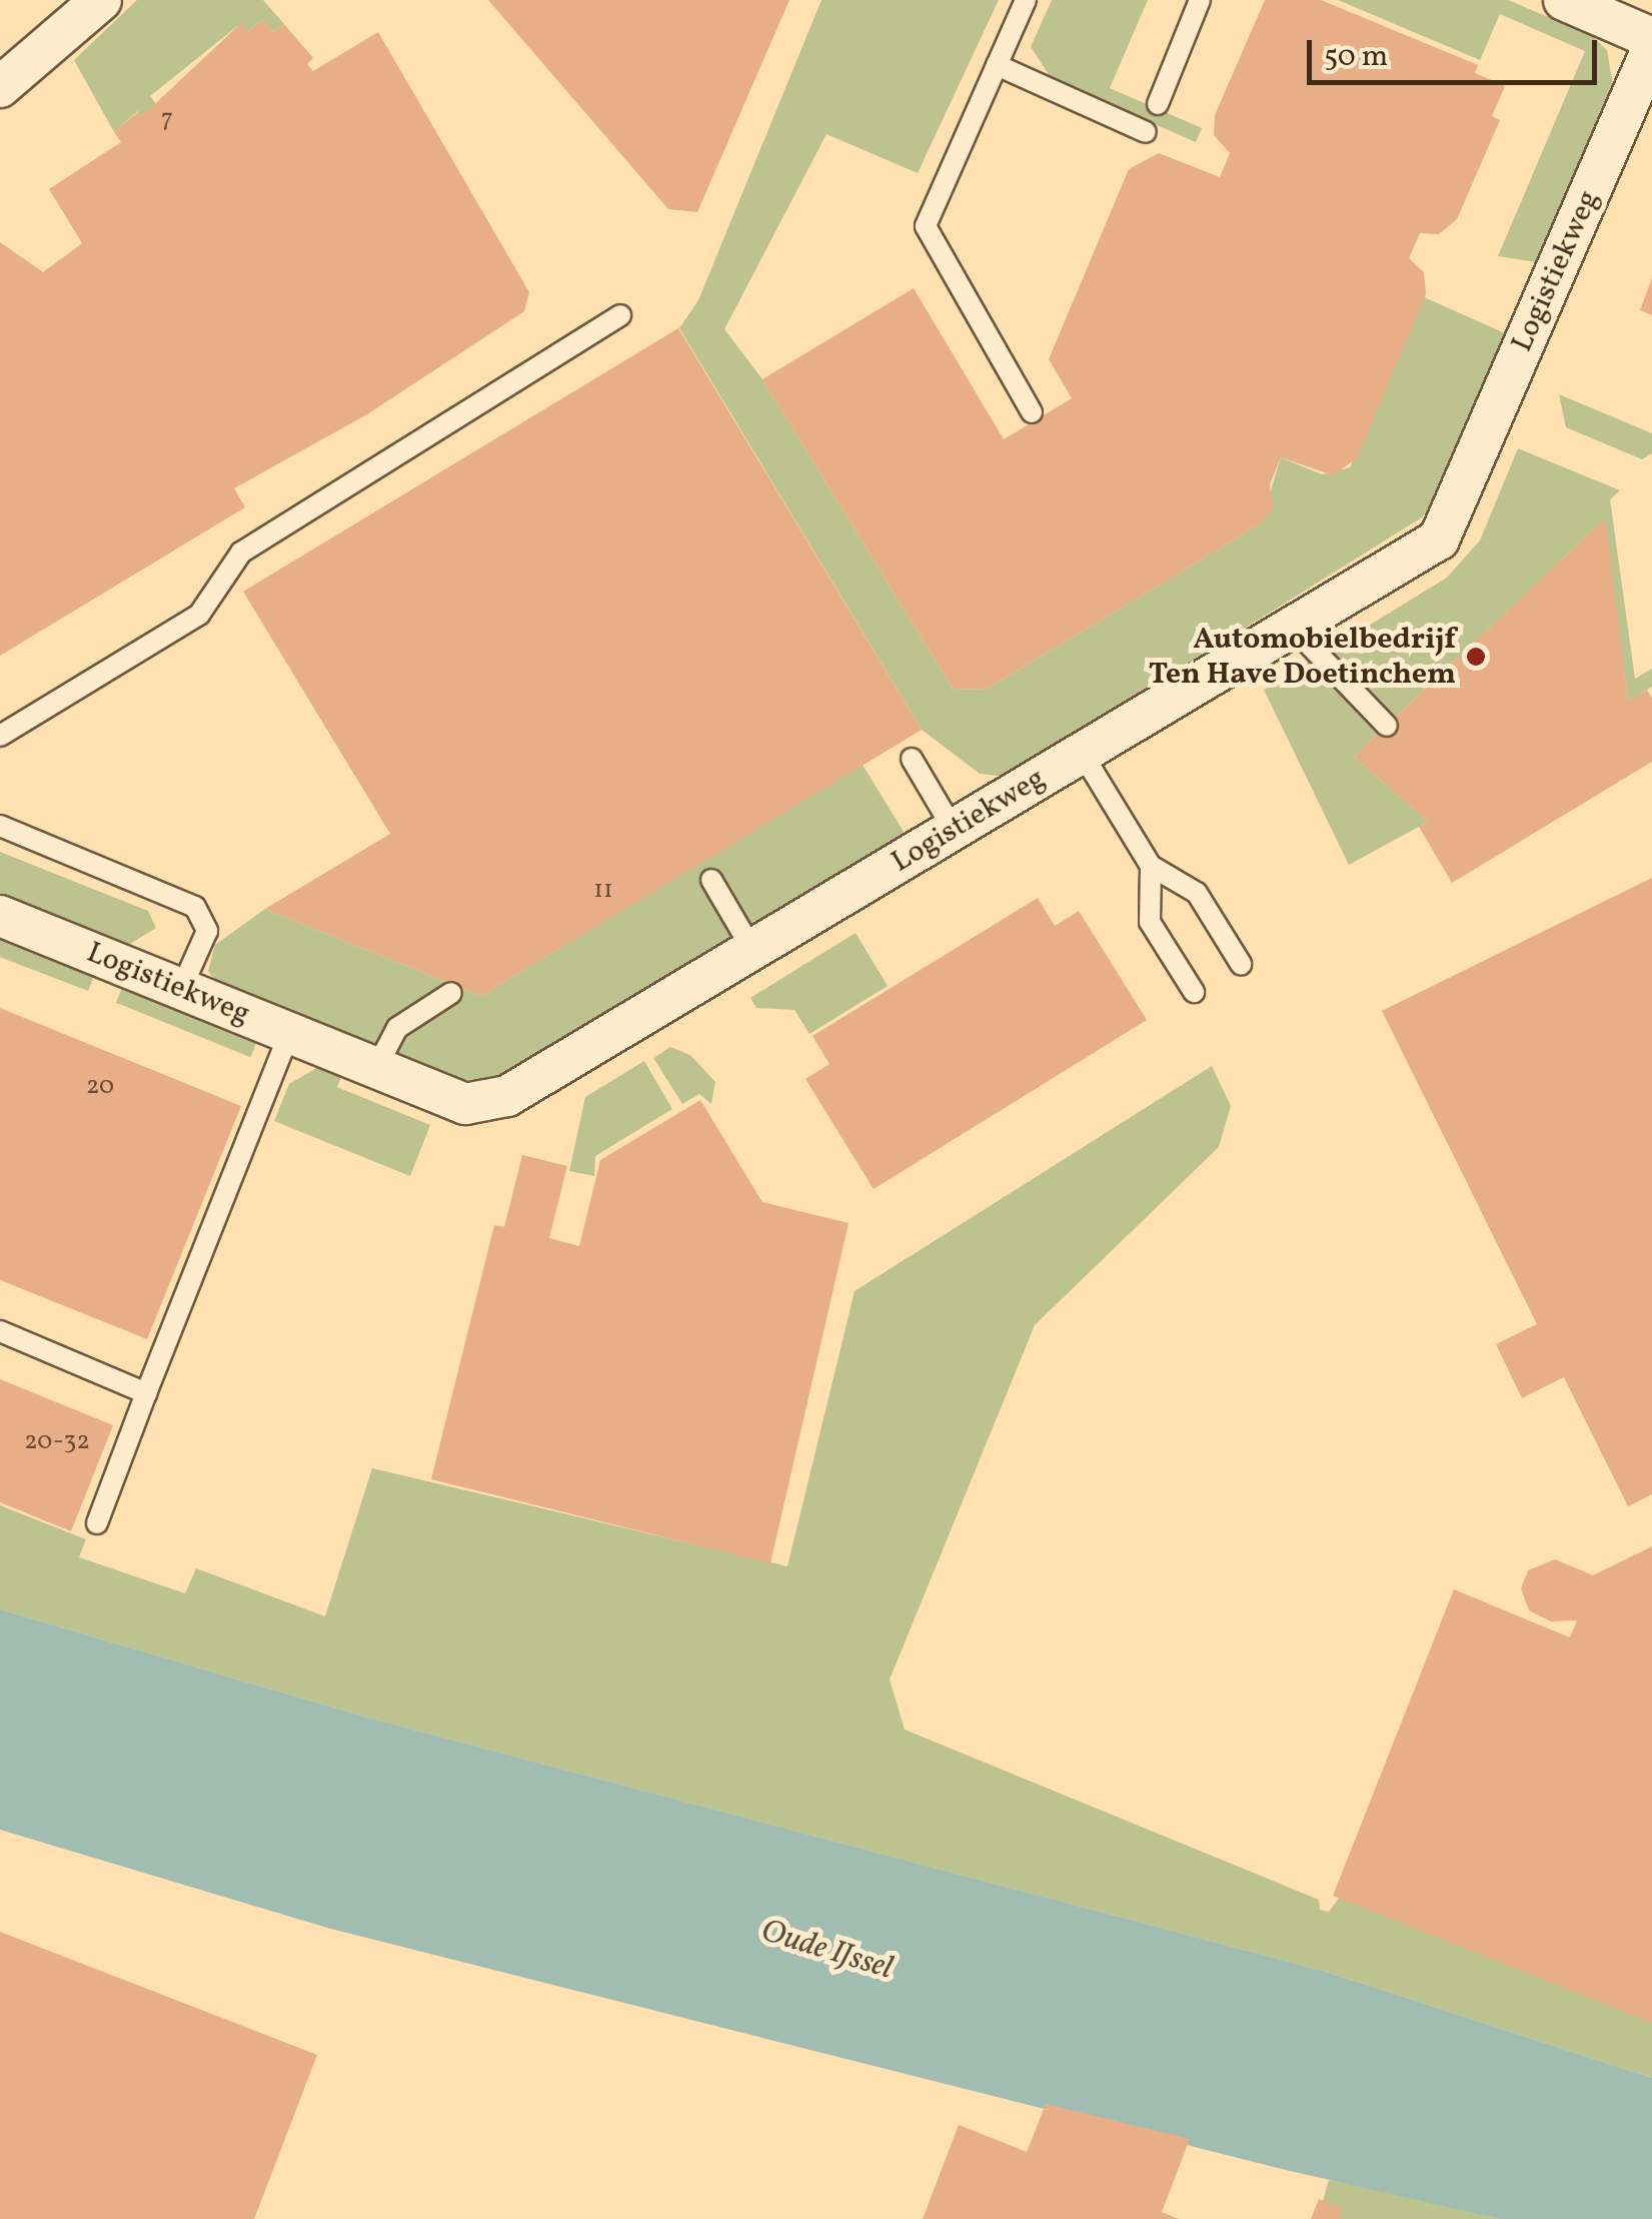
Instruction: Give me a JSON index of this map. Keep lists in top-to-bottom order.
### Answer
{
  "streets": {
    "street": ["Logistiekweg"]
  },
  "water": ["Oude IJssel"],
  "places": ["Automobielbedrijf Ten Have Doetinchem"],
  "house_numbers": [
    "7",
    "11",
    "20",
    "20-32"
  ],
  "scale_bar": "50 m"
}
